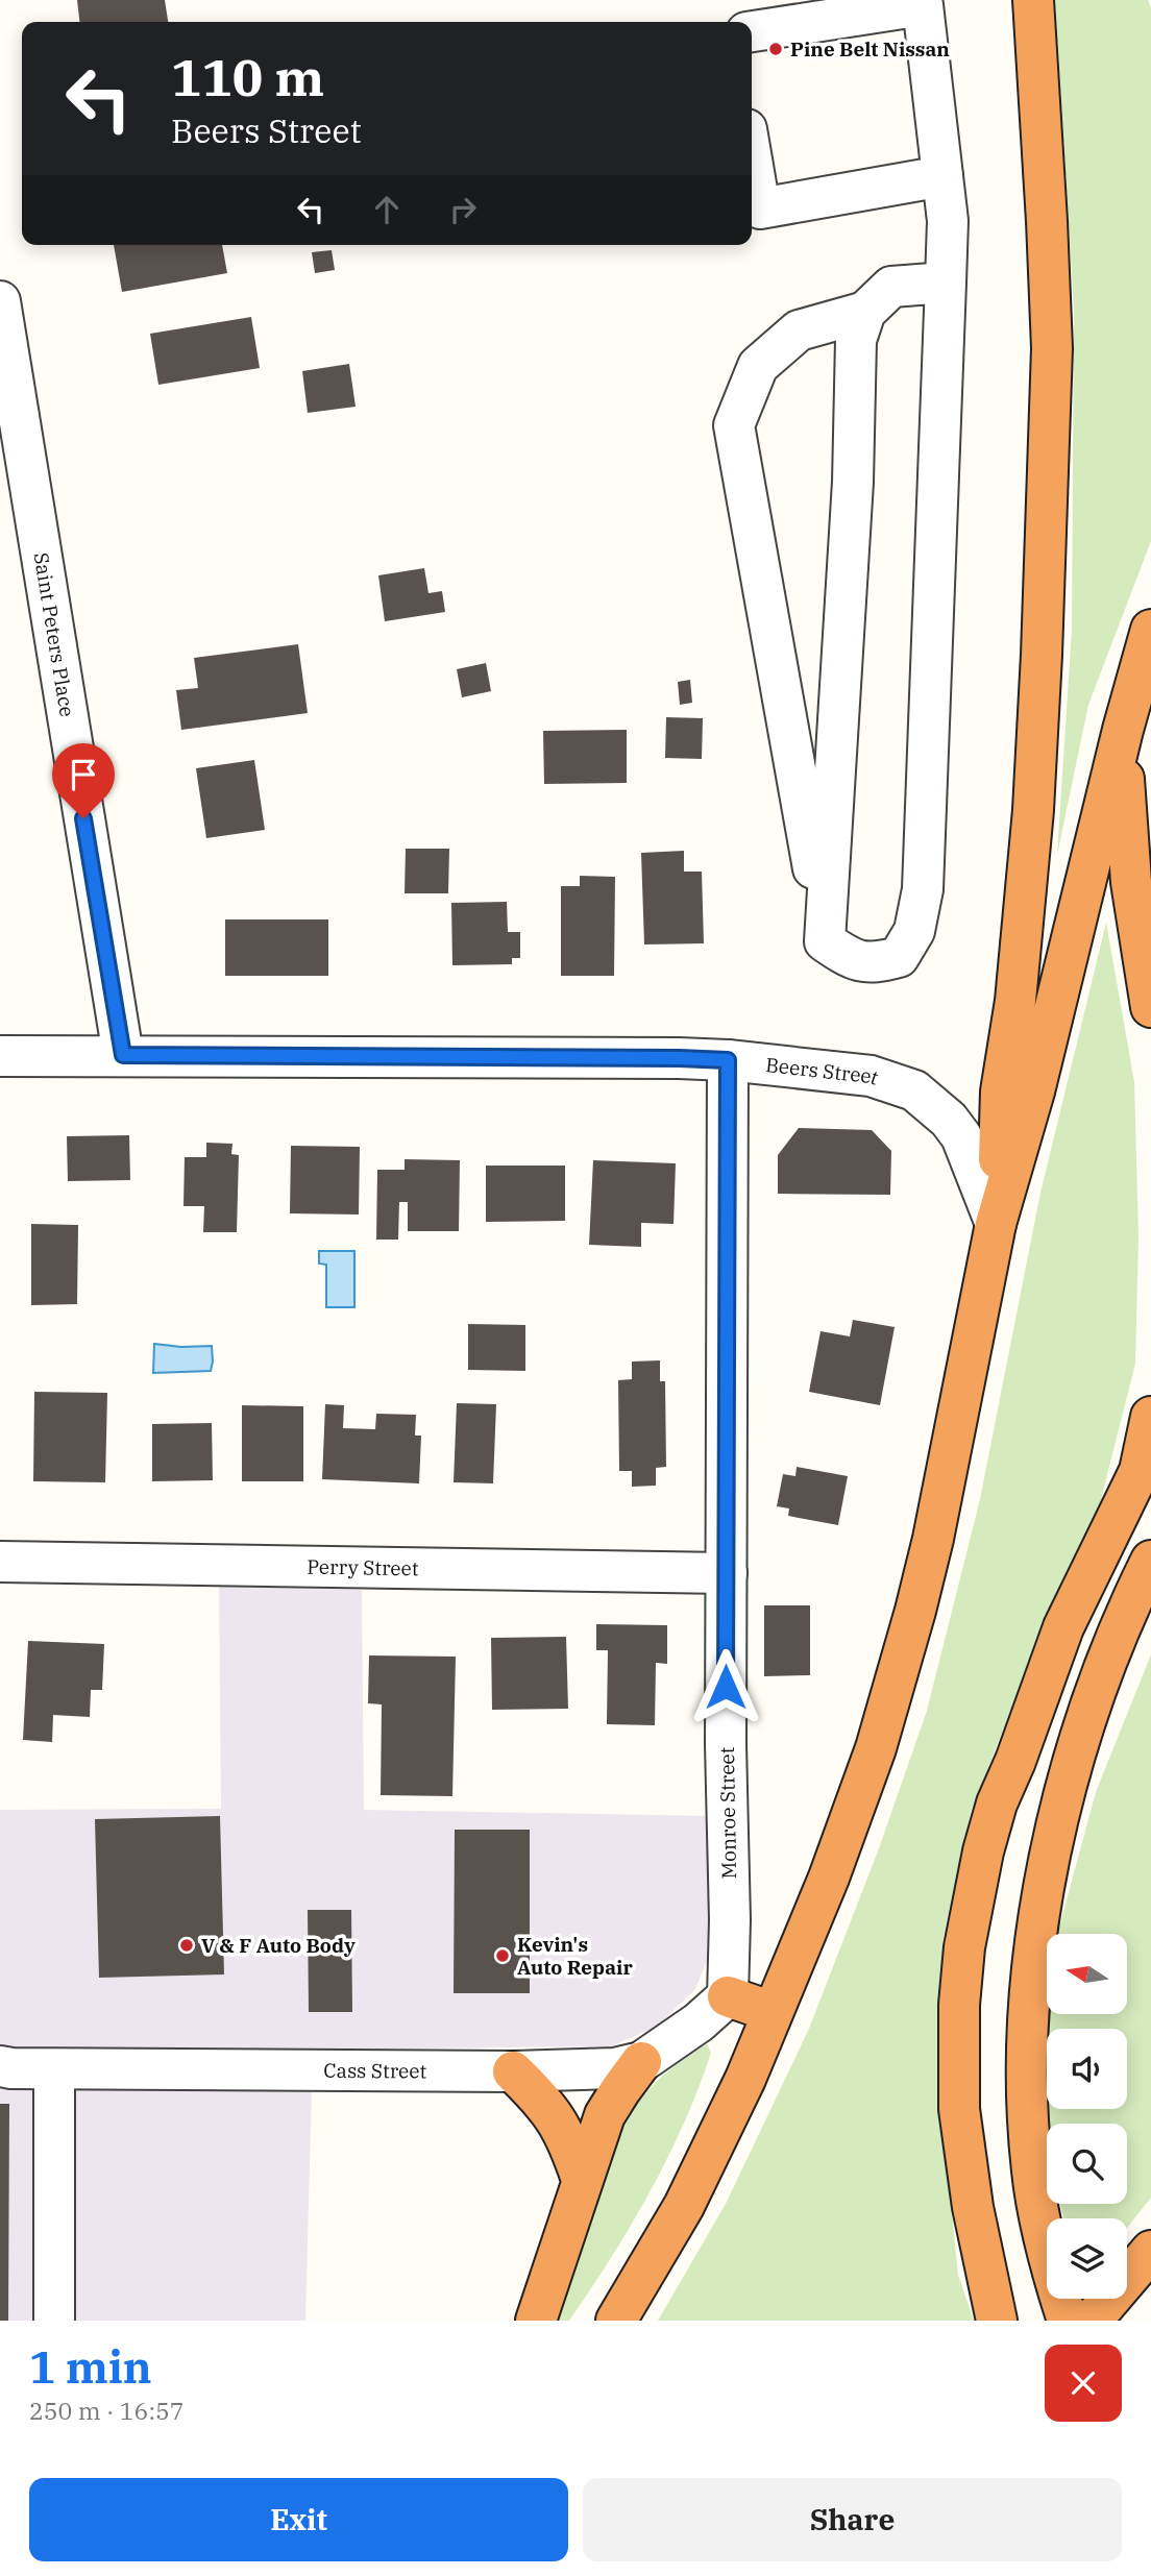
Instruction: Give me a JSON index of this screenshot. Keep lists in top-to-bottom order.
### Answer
{
  "streets": {
    "street": [
      "Saint Peters Place",
      "Beers Street",
      "Perry Street",
      "Monroe Street",
      "Cass Street"
    ]
  },
  "crossings": [
    ["Saint Peters Place", "Beers Street"],
    ["Beers Street", "Monroe Street"],
    ["Perry Street", "Monroe Street"],
    ["Monroe Street", "Cass Street"]
  ],
  "places": ["Pine Belt Nissan", "V & F Auto Body", "Kevin's Auto Repair"],
  "north": "left",
  "page": {
    "turn": ["110 m", "Beers Street"],
    "heading": ["1 min", "250 m · 16:57"],
    "buttons": ["Exit", "Share"]
  }
}
